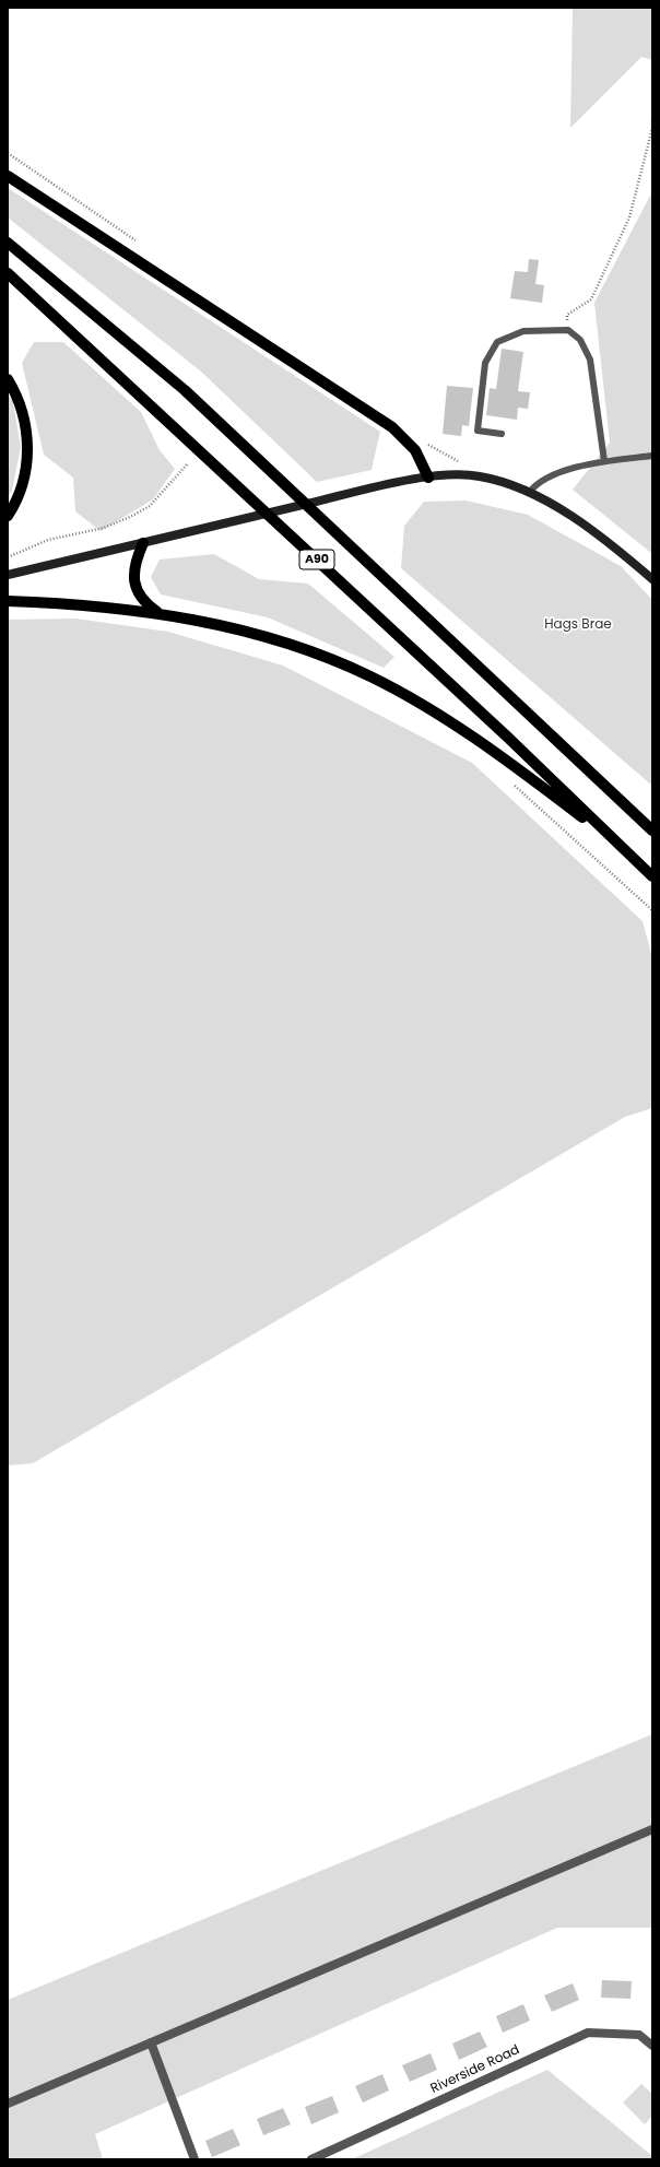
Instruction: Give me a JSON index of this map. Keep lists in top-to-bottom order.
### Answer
{
  "streets": {
    "main road": ["A90"],
    "street": ["Riverside Road"]
  },
  "parks": ["Hags Brae"]
}
